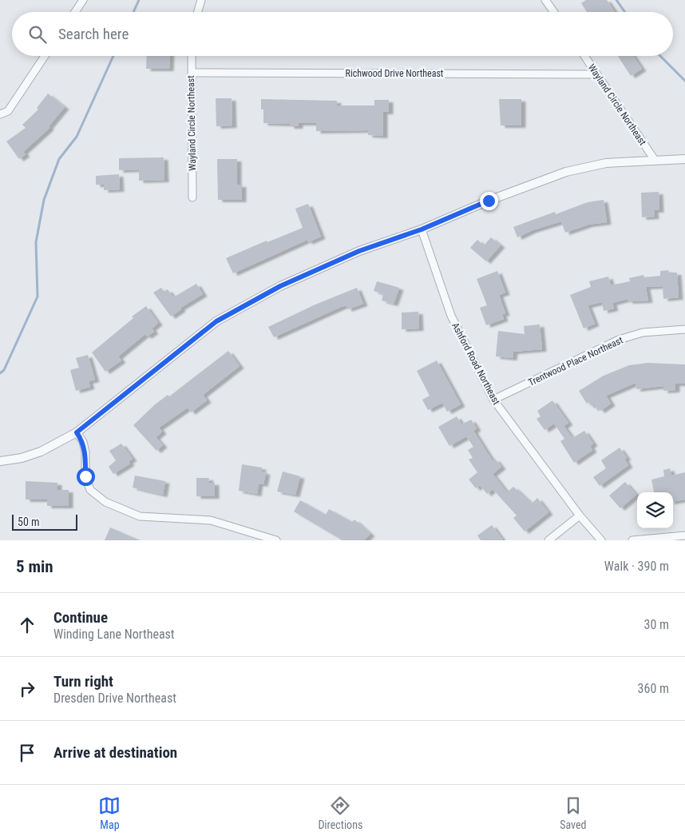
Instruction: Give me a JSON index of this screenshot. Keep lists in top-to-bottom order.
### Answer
{
  "streets": {
    "street": [
      "Richwood Drive Northeast",
      "Wayland Circle Northeast",
      "Trentwood Place Northeast",
      "Ashford Road Northeast"
    ]
  },
  "crossings": [
    ["Richwood Drive Northeast", "Wayland Circle Northeast"],
    ["Trentwood Place Northeast", "Ashford Road Northeast"]
  ],
  "scale_bar": "50 m",
  "page": {
    "search": "Search here",
    "scale": "50 m",
    "heading": ["5 min", "Walk · 390 m"],
    "list": [
      ["Continue", "Winding Lane Northeast", "30 m"],
      ["Turn right", "Dresden Drive Northeast", "360 m"],
      "Arrive at destination"
    ],
    "nav": ["Map", "Directions", "Saved"]
  }
}
